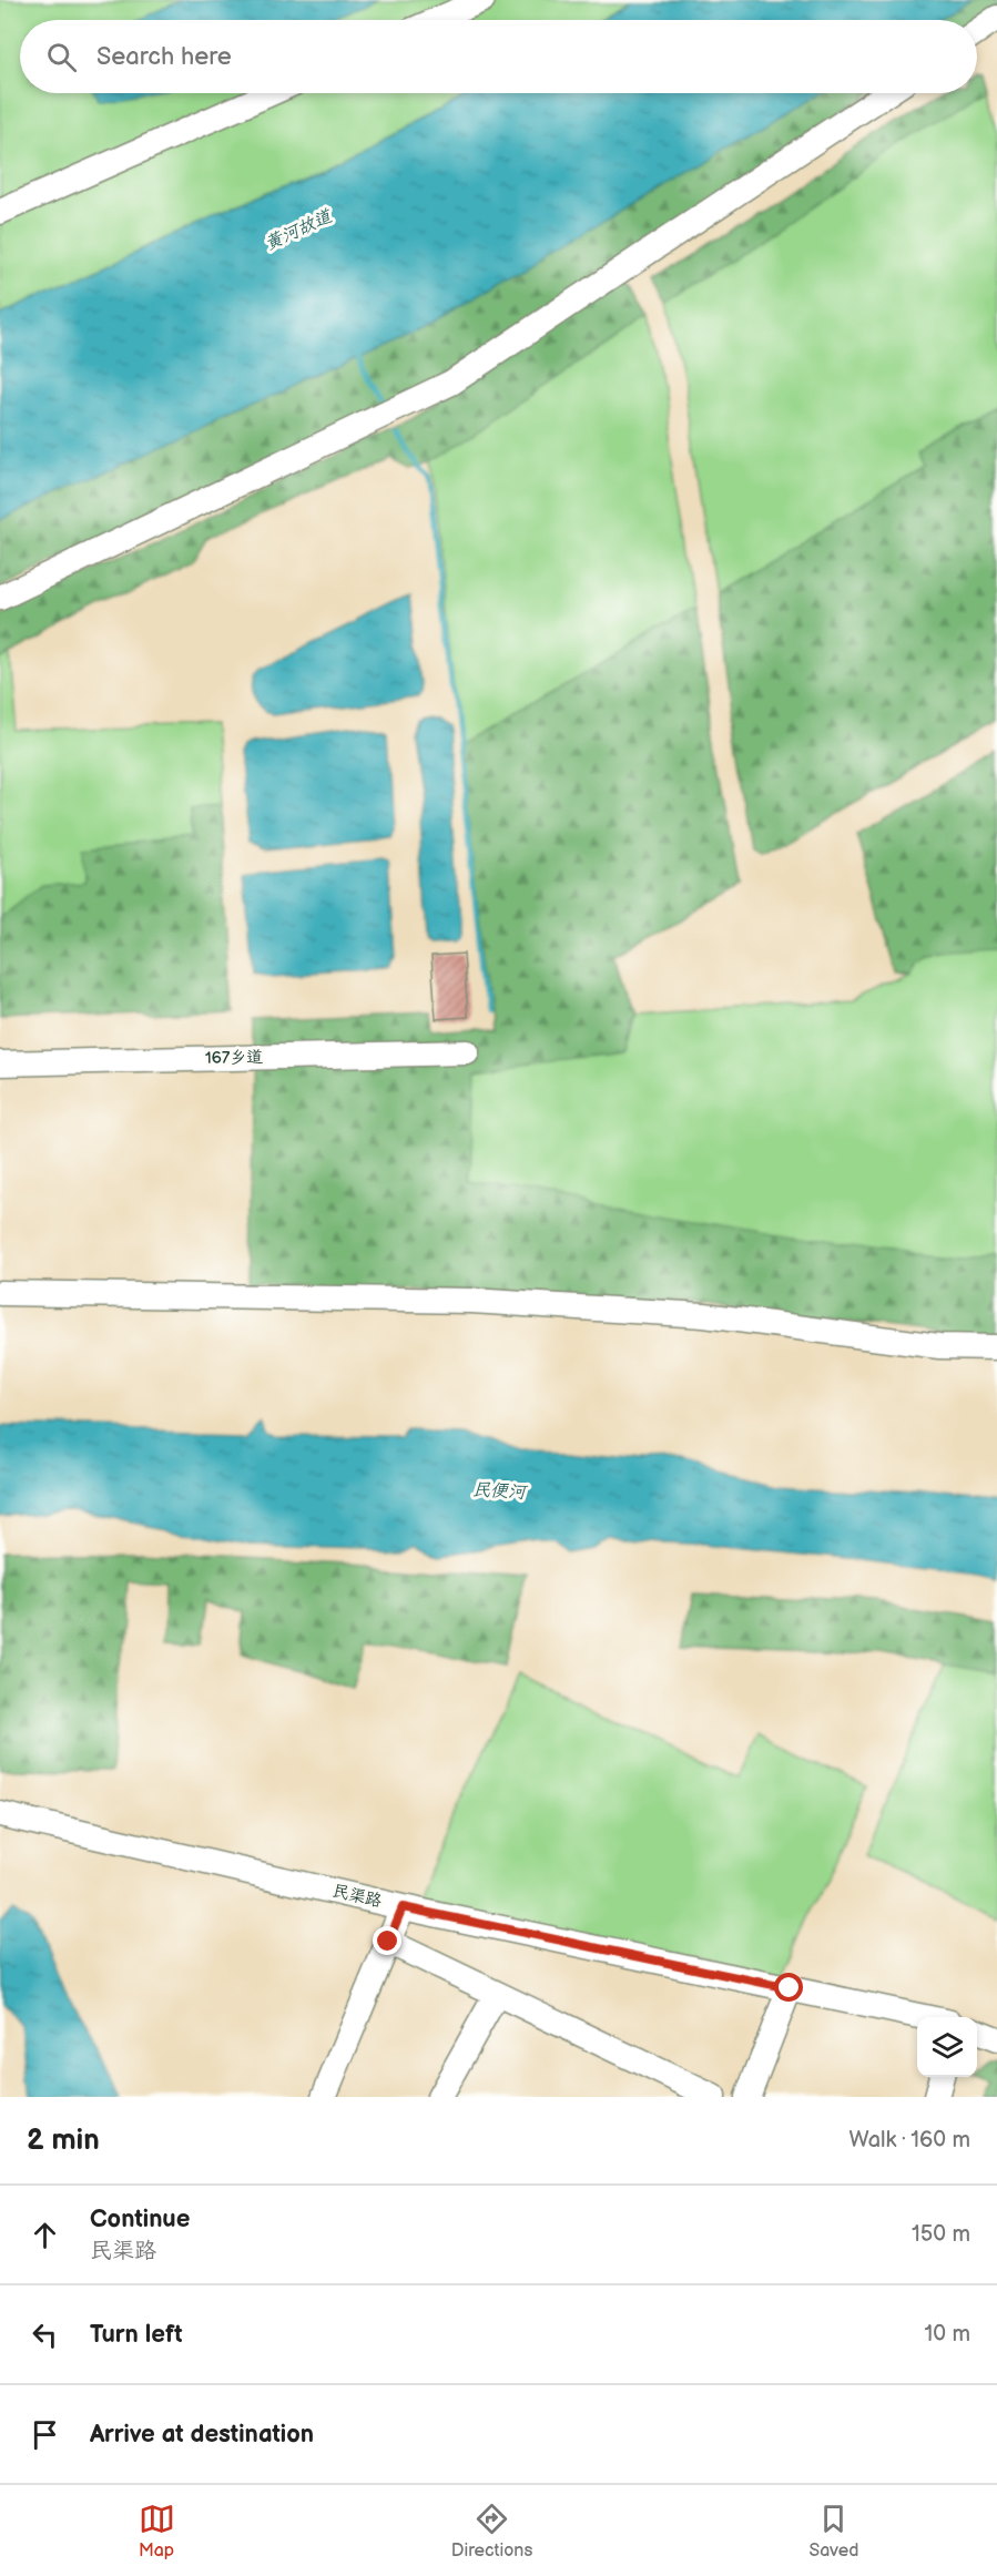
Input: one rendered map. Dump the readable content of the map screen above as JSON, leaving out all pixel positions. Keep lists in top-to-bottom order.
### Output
{
  "streets": {
    "street": ["167乡道", "民渠路"]
  },
  "water": ["黄河故道", "民便河"],
  "page": {
    "search": "Search here",
    "heading": ["2 min", "Walk · 160 m"],
    "list": [
      ["Continue", "民渠路", "150 m"],
      ["Turn left", "10 m"],
      "Arrive at destination"
    ],
    "nav": ["Map", "Directions", "Saved"]
  }
}
